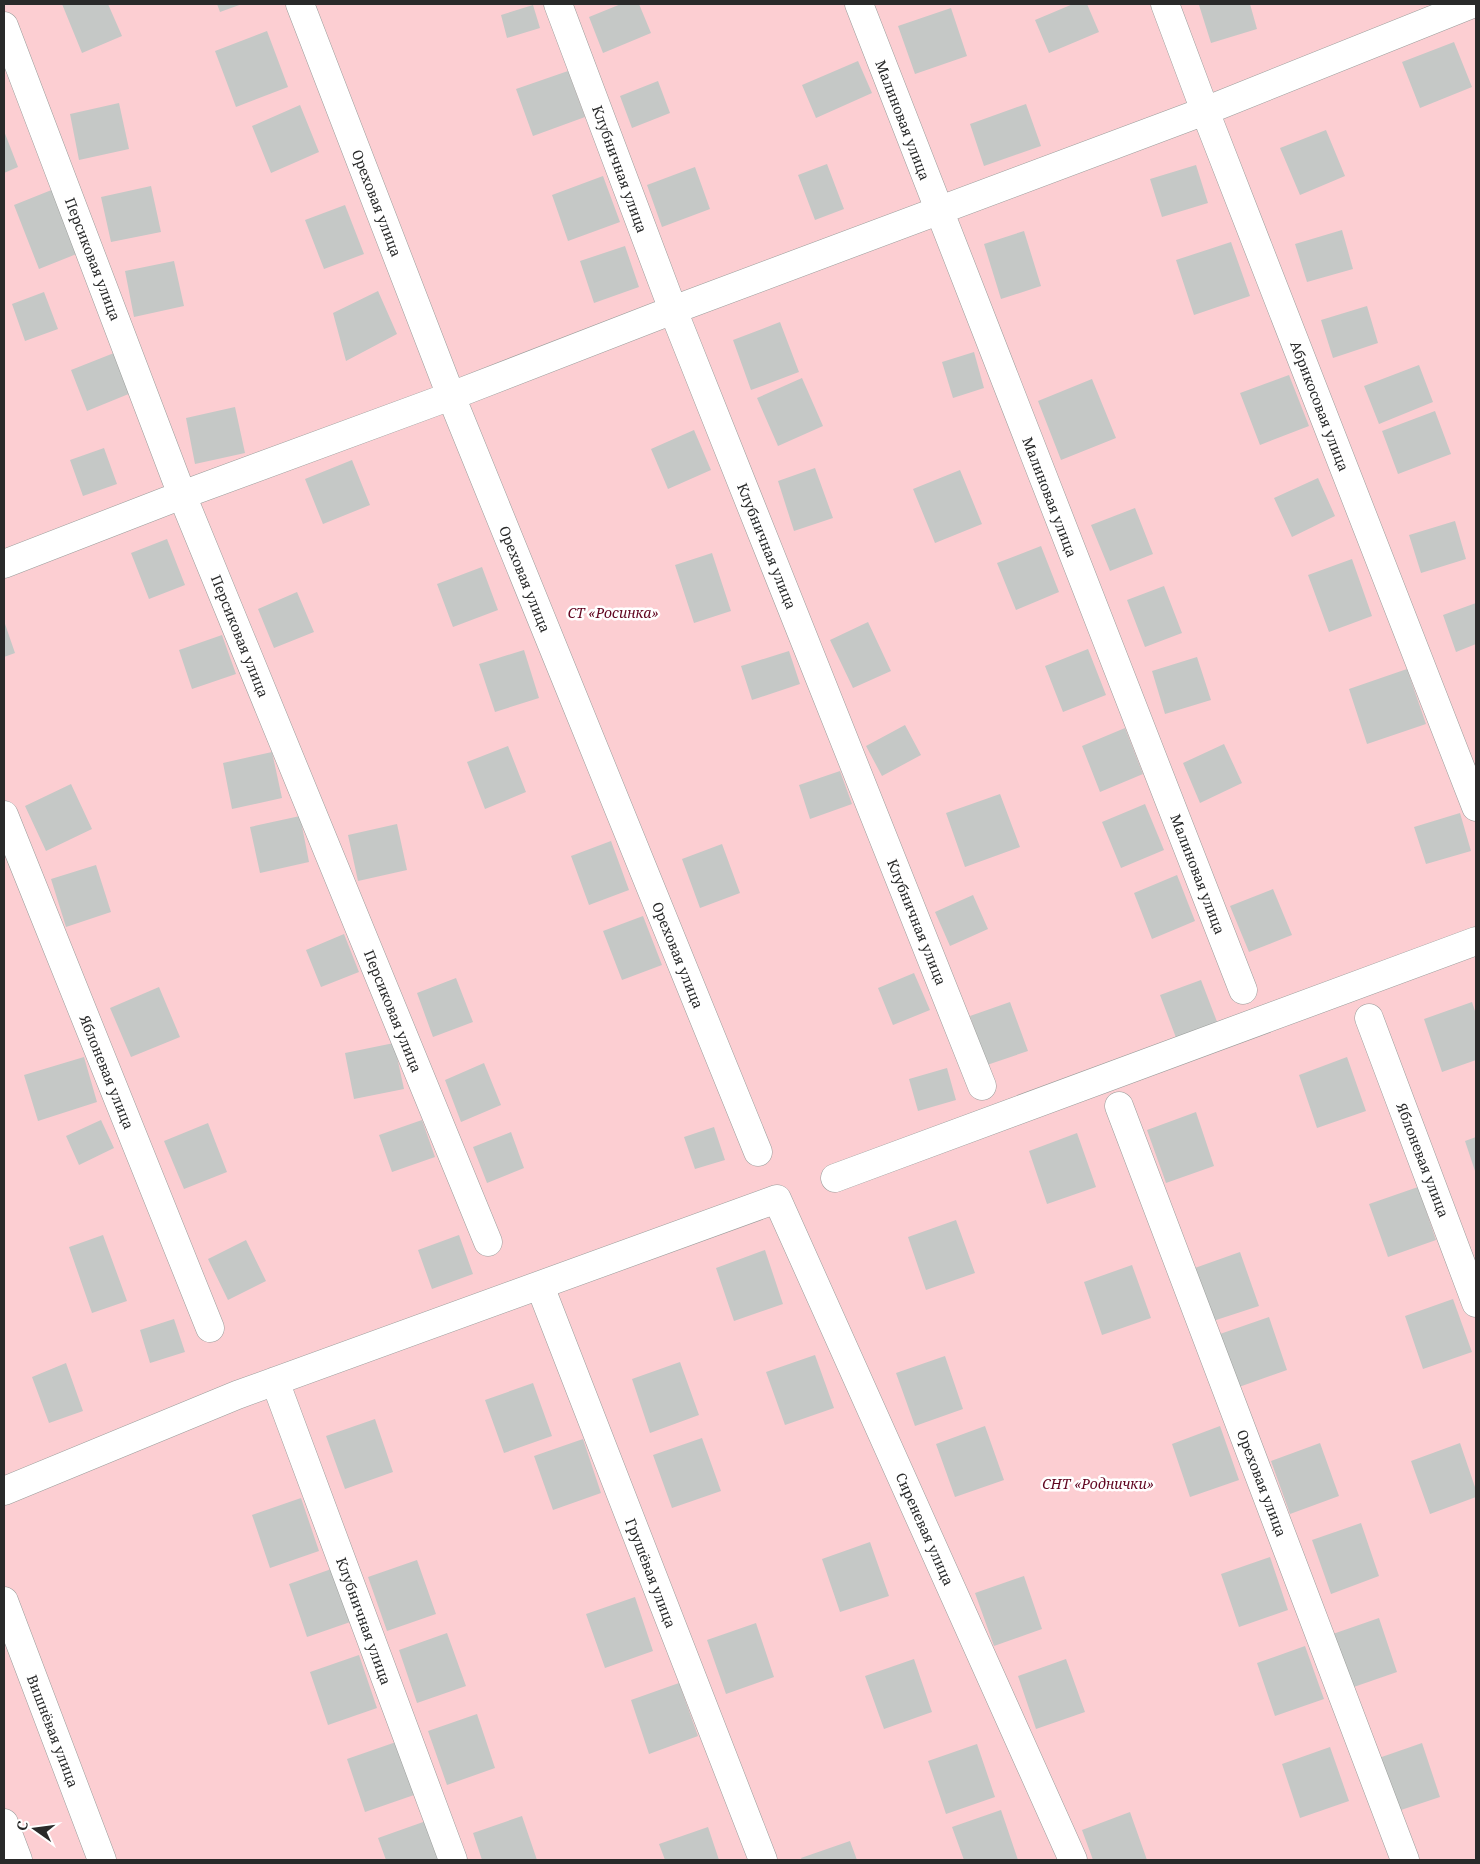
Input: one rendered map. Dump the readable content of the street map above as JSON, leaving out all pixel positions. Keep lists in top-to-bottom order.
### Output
{
  "streets": {
    "street": [
      "Малиновая улица",
      "Клубничная улица",
      "Ореховая улица",
      "Персиковая улица",
      "Абрикосовая улица",
      "Яблоневая улица",
      "Сиреневая улица",
      "Грушёвая улица",
      "Вишнёвая улица"
    ]
  },
  "crossings": [
    ["Сиреневая улица", "Грушёвая улица"]
  ],
  "parks": ["СТ «Росинка»", "СНТ «Роднички»"],
  "north": "left"
}
